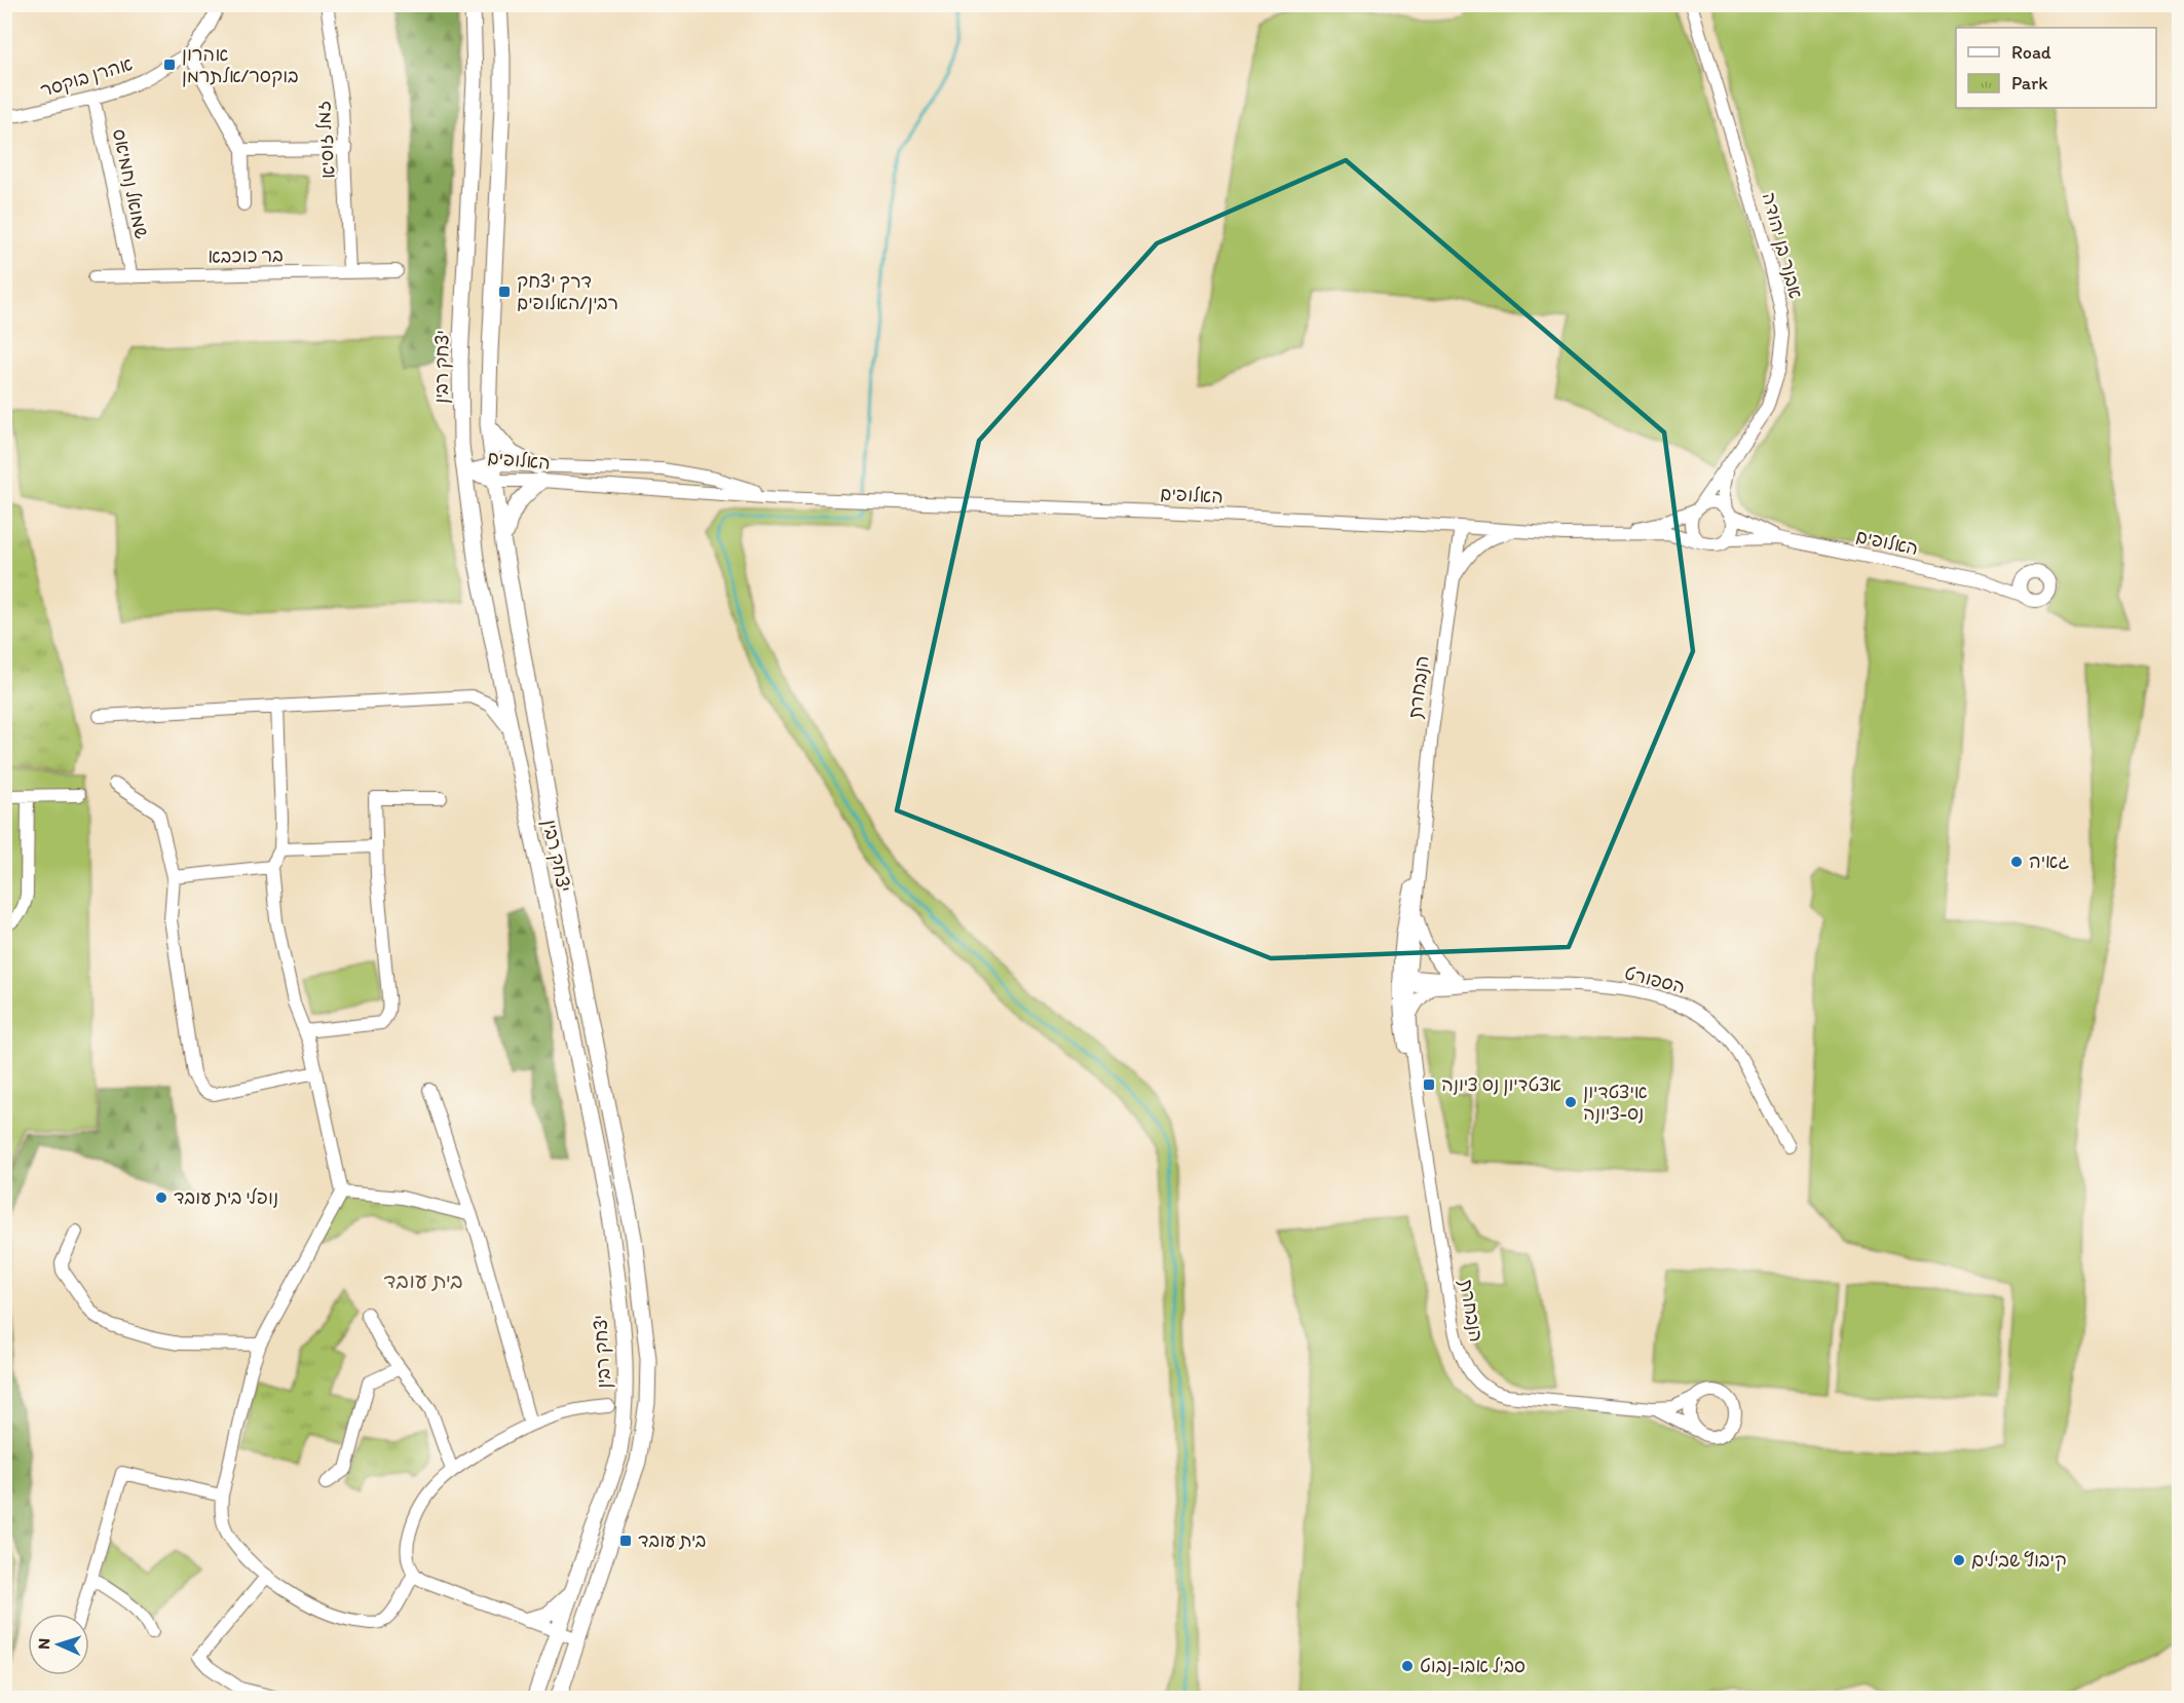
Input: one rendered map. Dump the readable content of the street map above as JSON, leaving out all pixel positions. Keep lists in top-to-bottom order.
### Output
{
  "streets": {
    "main road": ["יצחק רבין"],
    "street": [
      "אהרן בוקסר",
      "זמל זוסיא",
      "שמואל נחמיאס",
      "אבנר בן יהודה",
      "בר כוכבא",
      "האלופים",
      "הנבחרת",
      "הספורט"
    ]
  },
  "crossings": [
    ["אהרן בוקסר", "שמואל נחמיאס"],
    ["זמל זוסיא", "בר כוכבא"],
    ["שמואל נחמיאס", "בר כוכבא"],
    ["אבנר בן יהודה", "האלופים"],
    ["יצחק רבין", "האלופים"],
    ["האלופים", "הנבחרת"],
    ["הנבחרת", "הספורט"]
  ],
  "districts": ["בית עובד"],
  "places": {
    "transit": [
      "אהרון בוקסר/אלתרמן",
      "דרך יצחק רבין/האלופים",
      "אצטדיון נס ציונה",
      "בית עובד"
    ],
    "other": [
      "גאיה",
      "איצטדיון נס-ציונה",
      "נופלי בית עובד",
      "קיבוץ שבילים",
      "סביל אבו-נבוט"
    ]
  },
  "legend": ["Road", "Park"],
  "north": "left"
}
